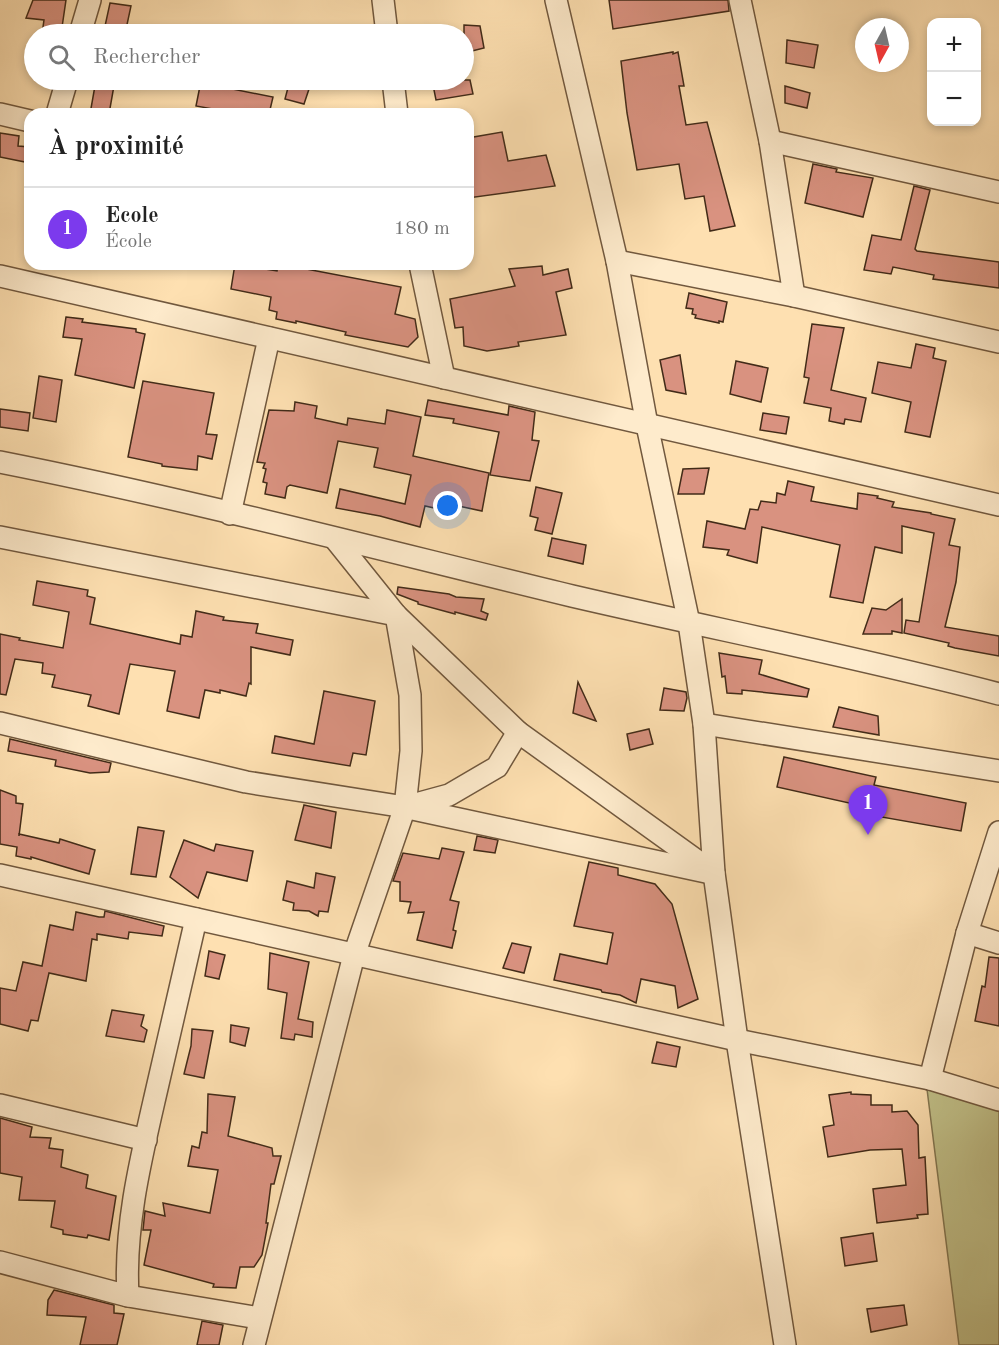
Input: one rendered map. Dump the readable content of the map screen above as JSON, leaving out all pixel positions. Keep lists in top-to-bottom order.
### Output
{
  "north": "bottom",
  "page": {
    "map_buttons": ["+", "−"],
    "search": "Rechercher",
    "heading": "À proximité",
    "list": [
      {
        "mark": "1",
        "name": "Ecole",
        "note": "École",
        "value": "180 m"
      }
    ],
    "pins": "1"
  }
}
